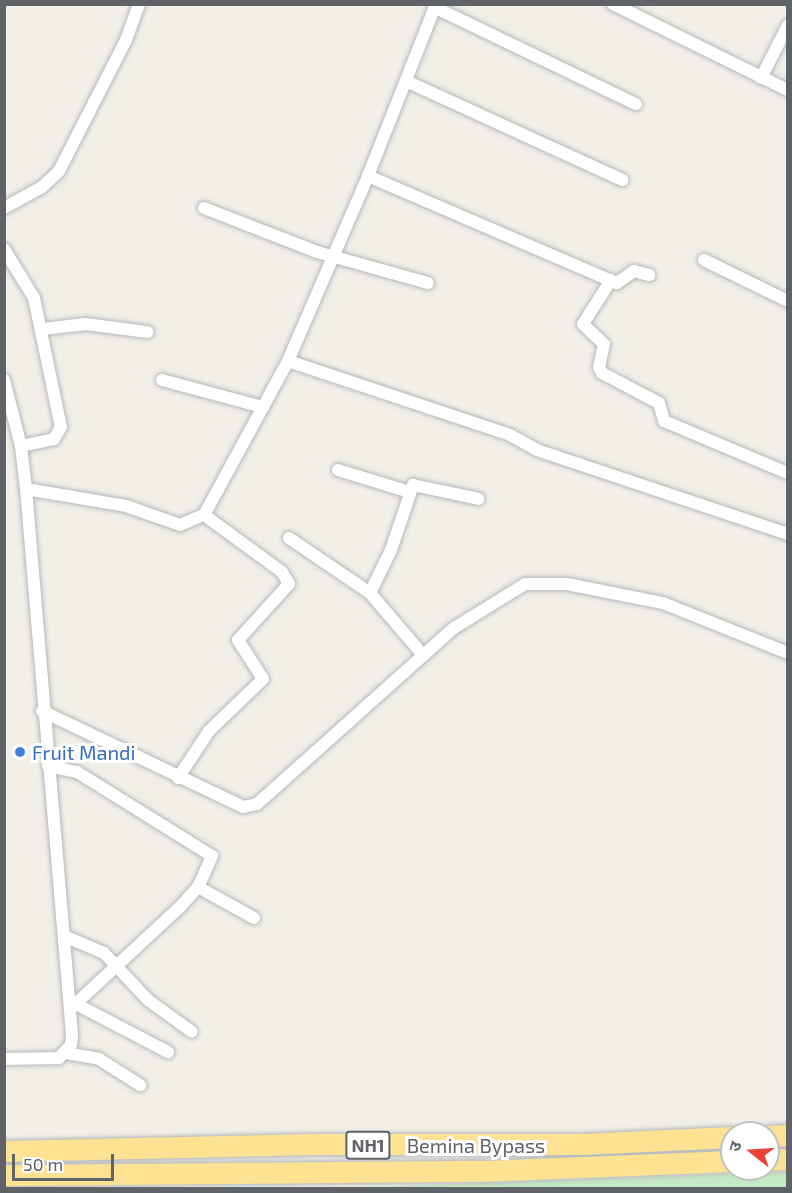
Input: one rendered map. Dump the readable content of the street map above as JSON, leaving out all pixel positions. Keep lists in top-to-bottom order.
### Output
{
  "streets": {
    "highway": ["NH1", "Bemina Bypass"]
  },
  "places": ["Fruit Mandi"],
  "scale_bar": "50 m",
  "north": "left"
}
